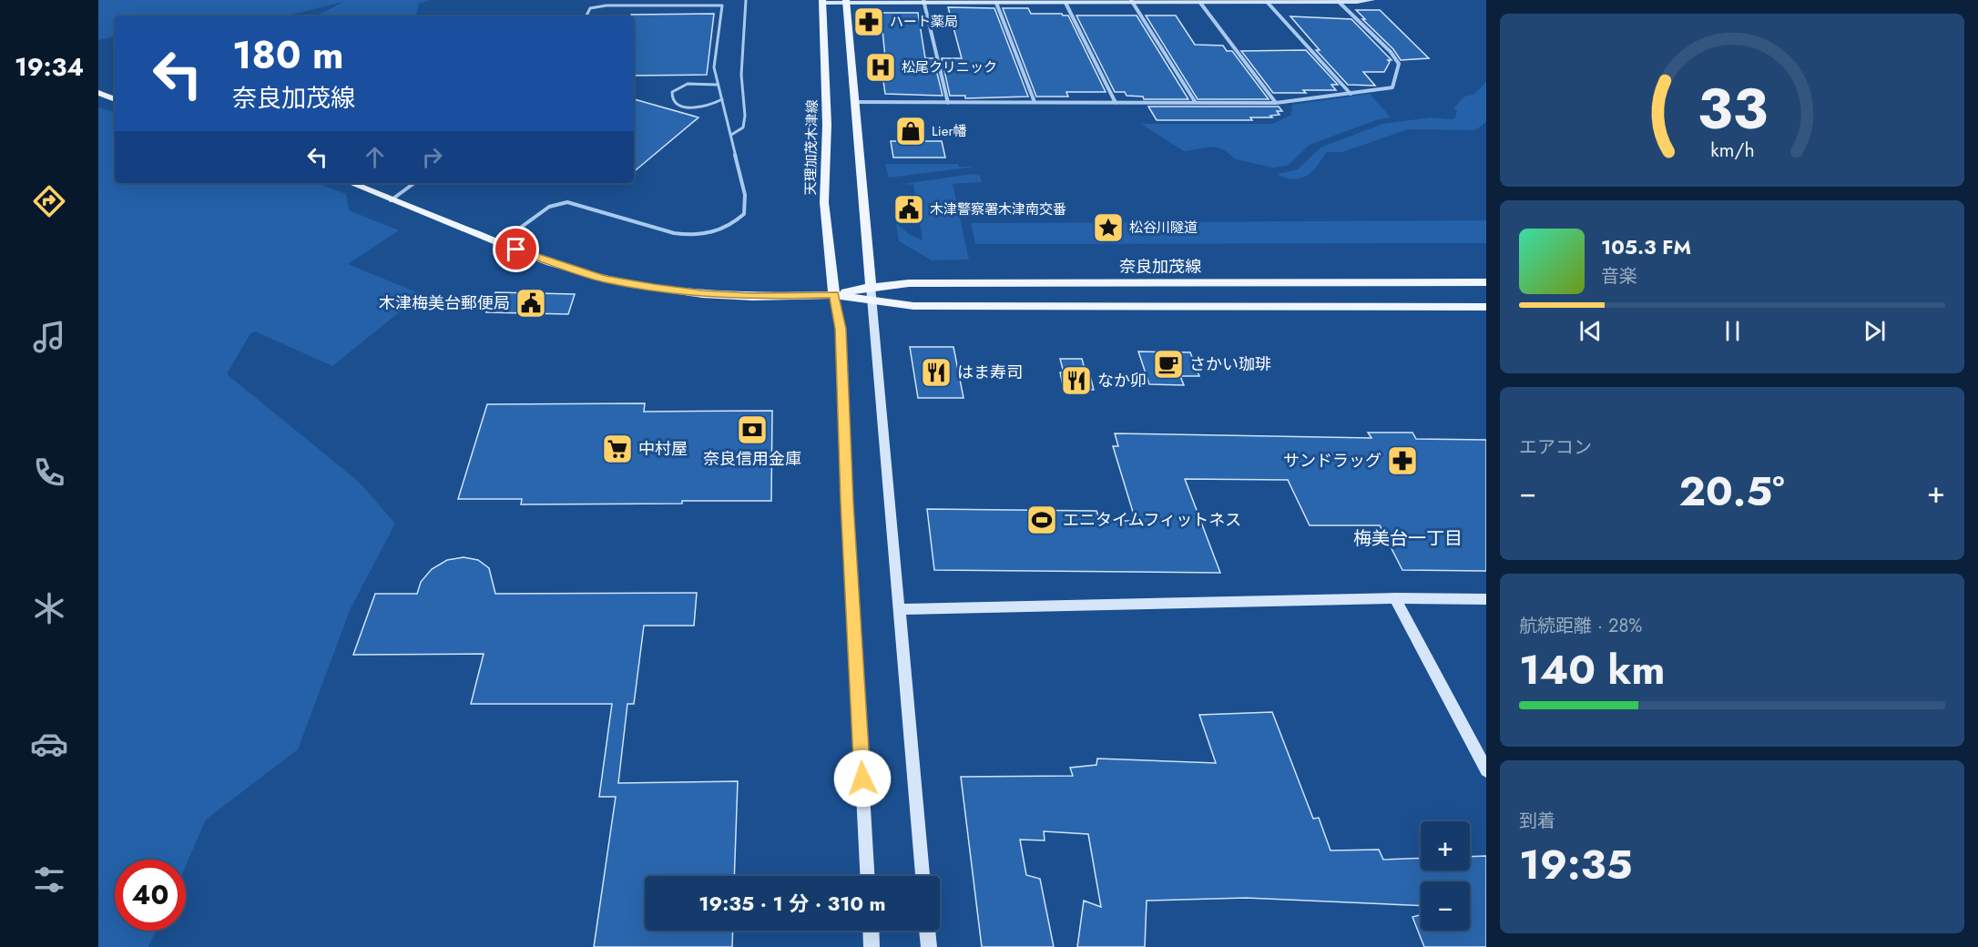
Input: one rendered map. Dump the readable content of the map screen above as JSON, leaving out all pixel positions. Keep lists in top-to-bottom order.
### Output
{
  "streets": {
    "main road": ["天理加茂木津線", "奈良加茂線"]
  },
  "crossings": [
    ["天理加茂木津線", "奈良加茂線"]
  ],
  "districts": ["梅美台一丁目"],
  "places": {
    "pharmacy": ["ハート薬局", "サンドラッグ"],
    "hospital": ["松尾クリニック"],
    "shop": ["Lier幡"],
    "public building": ["木津警察署木津南交番", "木津梅美台郵便局"],
    "place": ["松谷川隧道"],
    "cafe": ["さかい珈琲"],
    "restaurant": ["はま寿司", "なか卯"],
    "bank": ["奈良信用金庫"],
    "supermarket": ["中村屋"],
    "sports": ["エニタイムフィットネス"]
  },
  "page": {
    "tabs": "19:34",
    "turn": ["180 m", "奈良加茂線"],
    "song": ["105.3 FM", "音楽"],
    "tile": [
      "エアコン",
      ["航続距離 · 28%", "140 km"],
      ["到着", "19:35"]
    ],
    "heat": ["−", "20.5°", "+"],
    "map_buttons": ["+", "−"],
    "limit": "40",
    "trip": "19:35 · 1 分 · 310 m",
    "gauge": ["33", "km/h"]
  }
}
